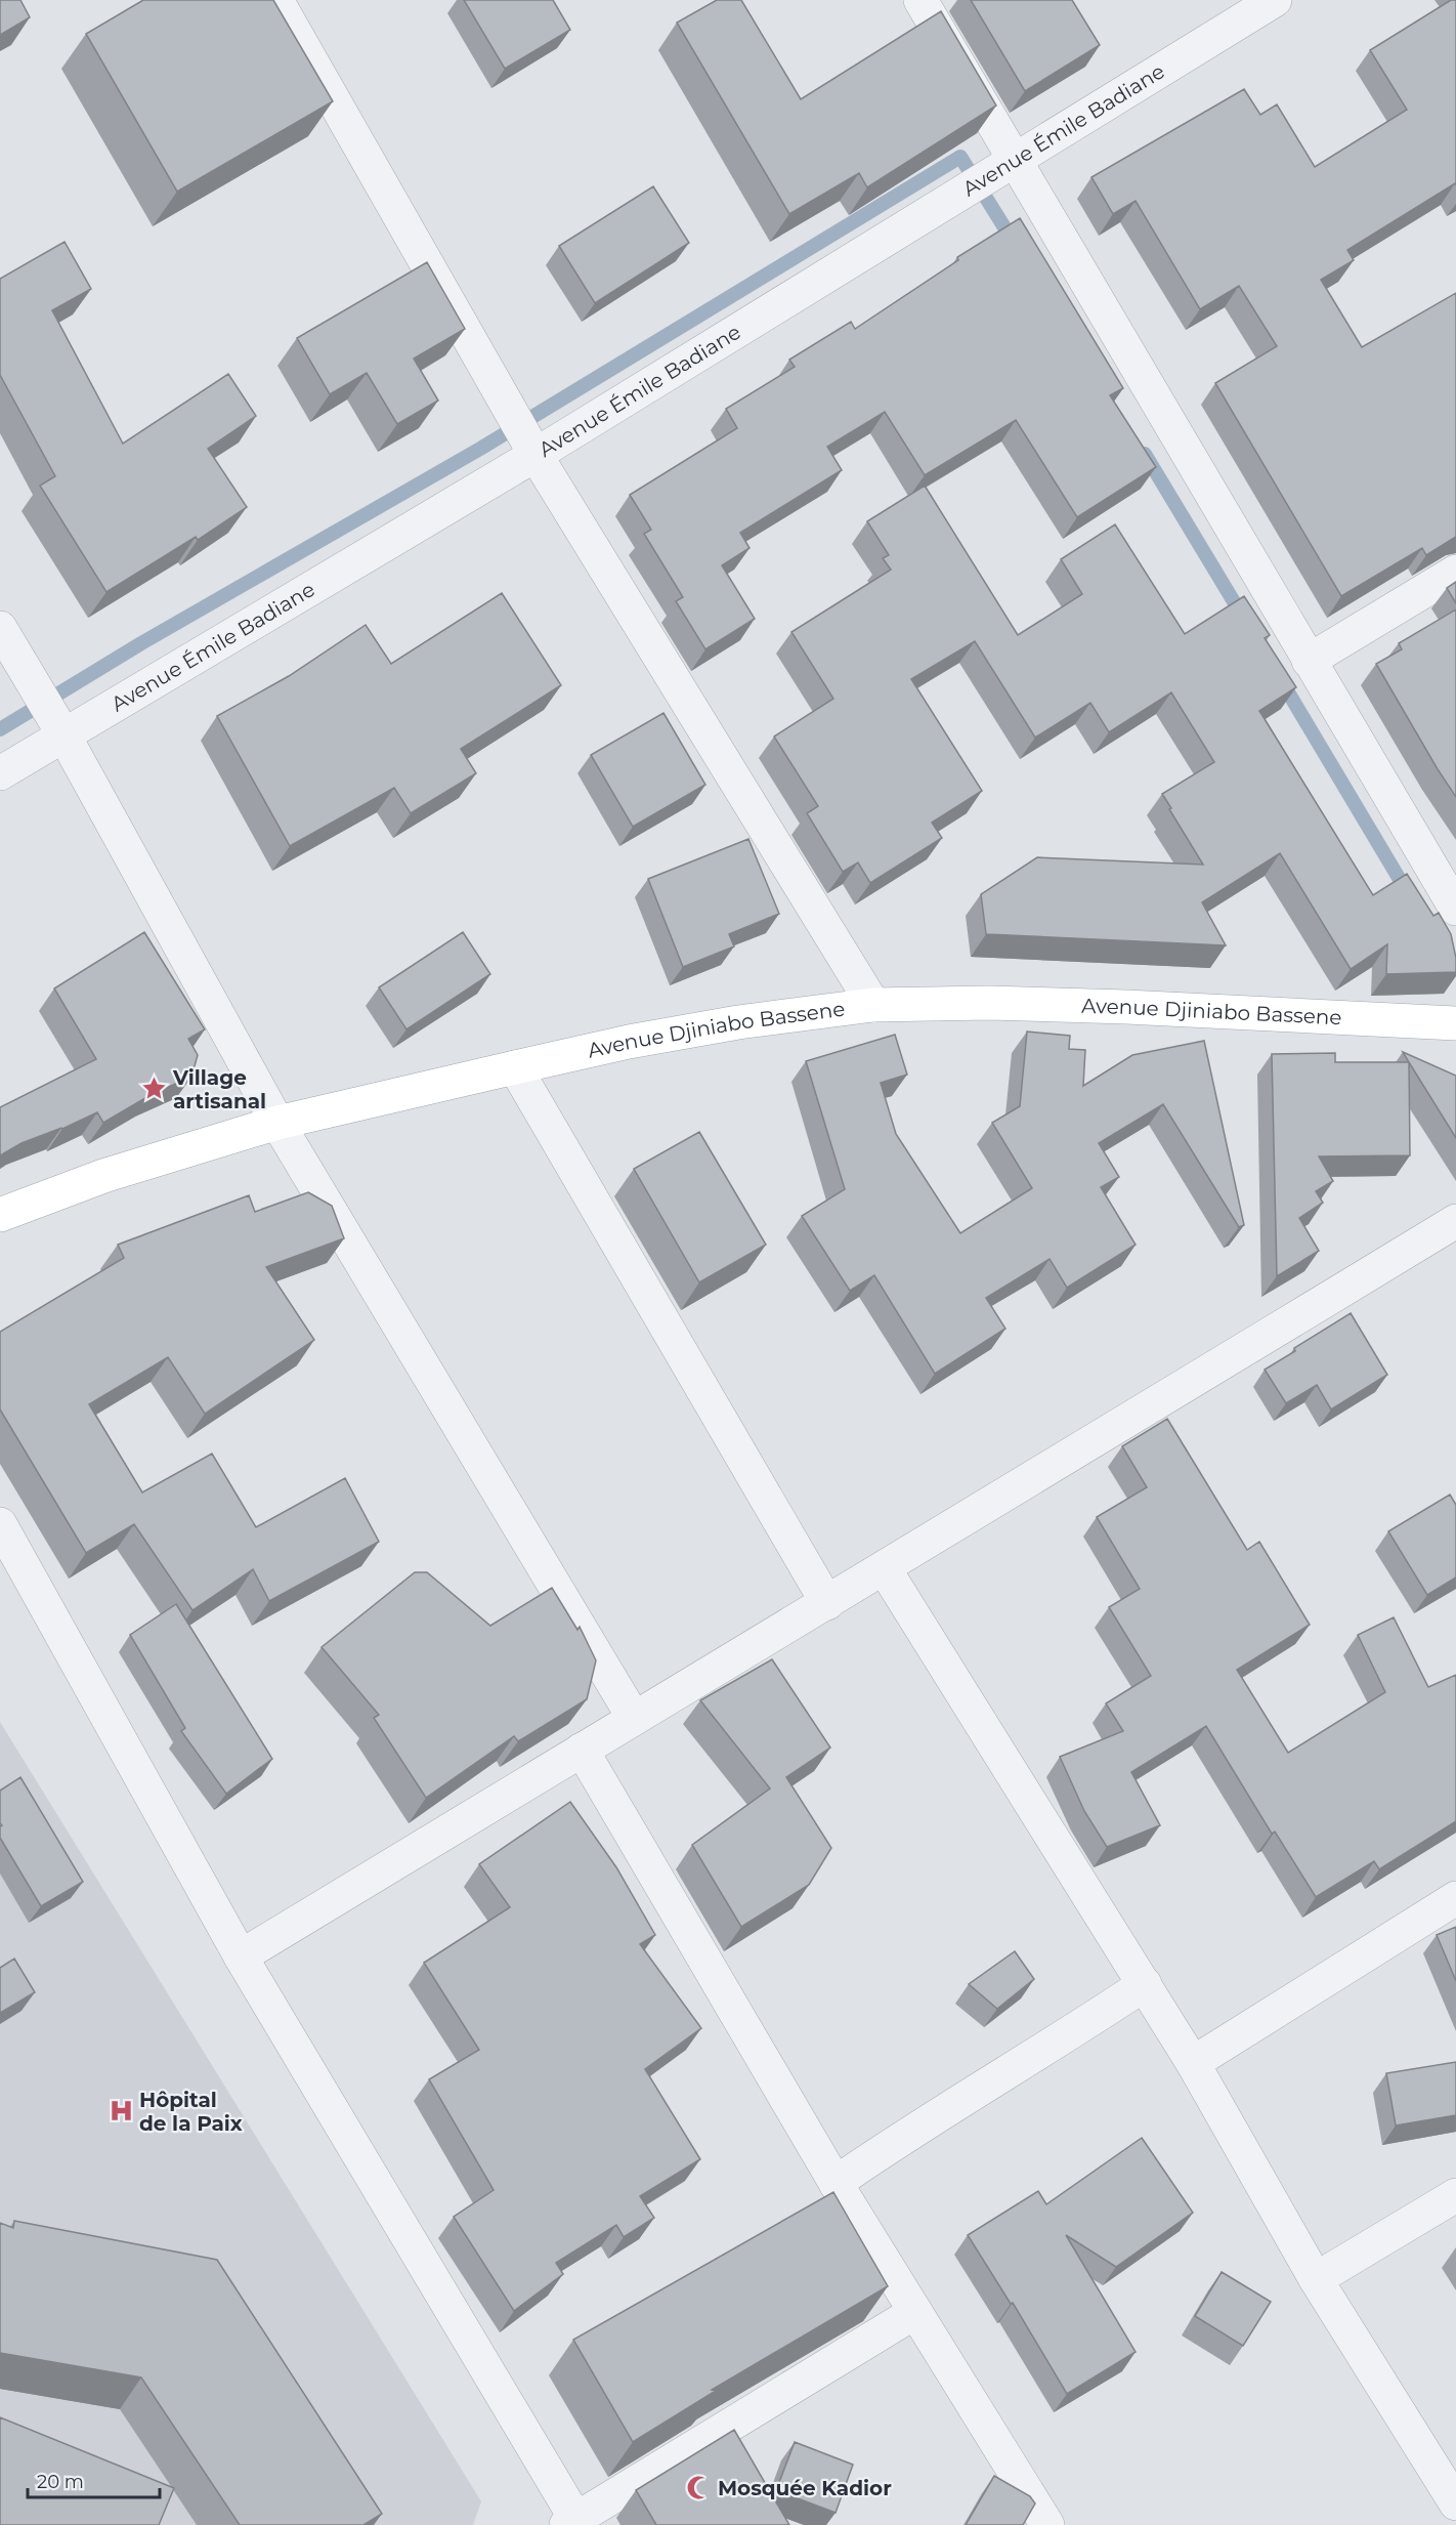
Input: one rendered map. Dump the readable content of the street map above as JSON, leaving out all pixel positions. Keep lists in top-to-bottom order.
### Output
{
  "streets": {
    "main road": ["Avenue Djiniabo Bassene"],
    "street": ["Avenue Émile Badiane"]
  },
  "places": {
    "place": ["Village artisanal"],
    "hospital": ["Hôpital de la Paix"],
    "mosque": ["Mosquée Kadior"]
  },
  "scale_bar": "20 m"
}
